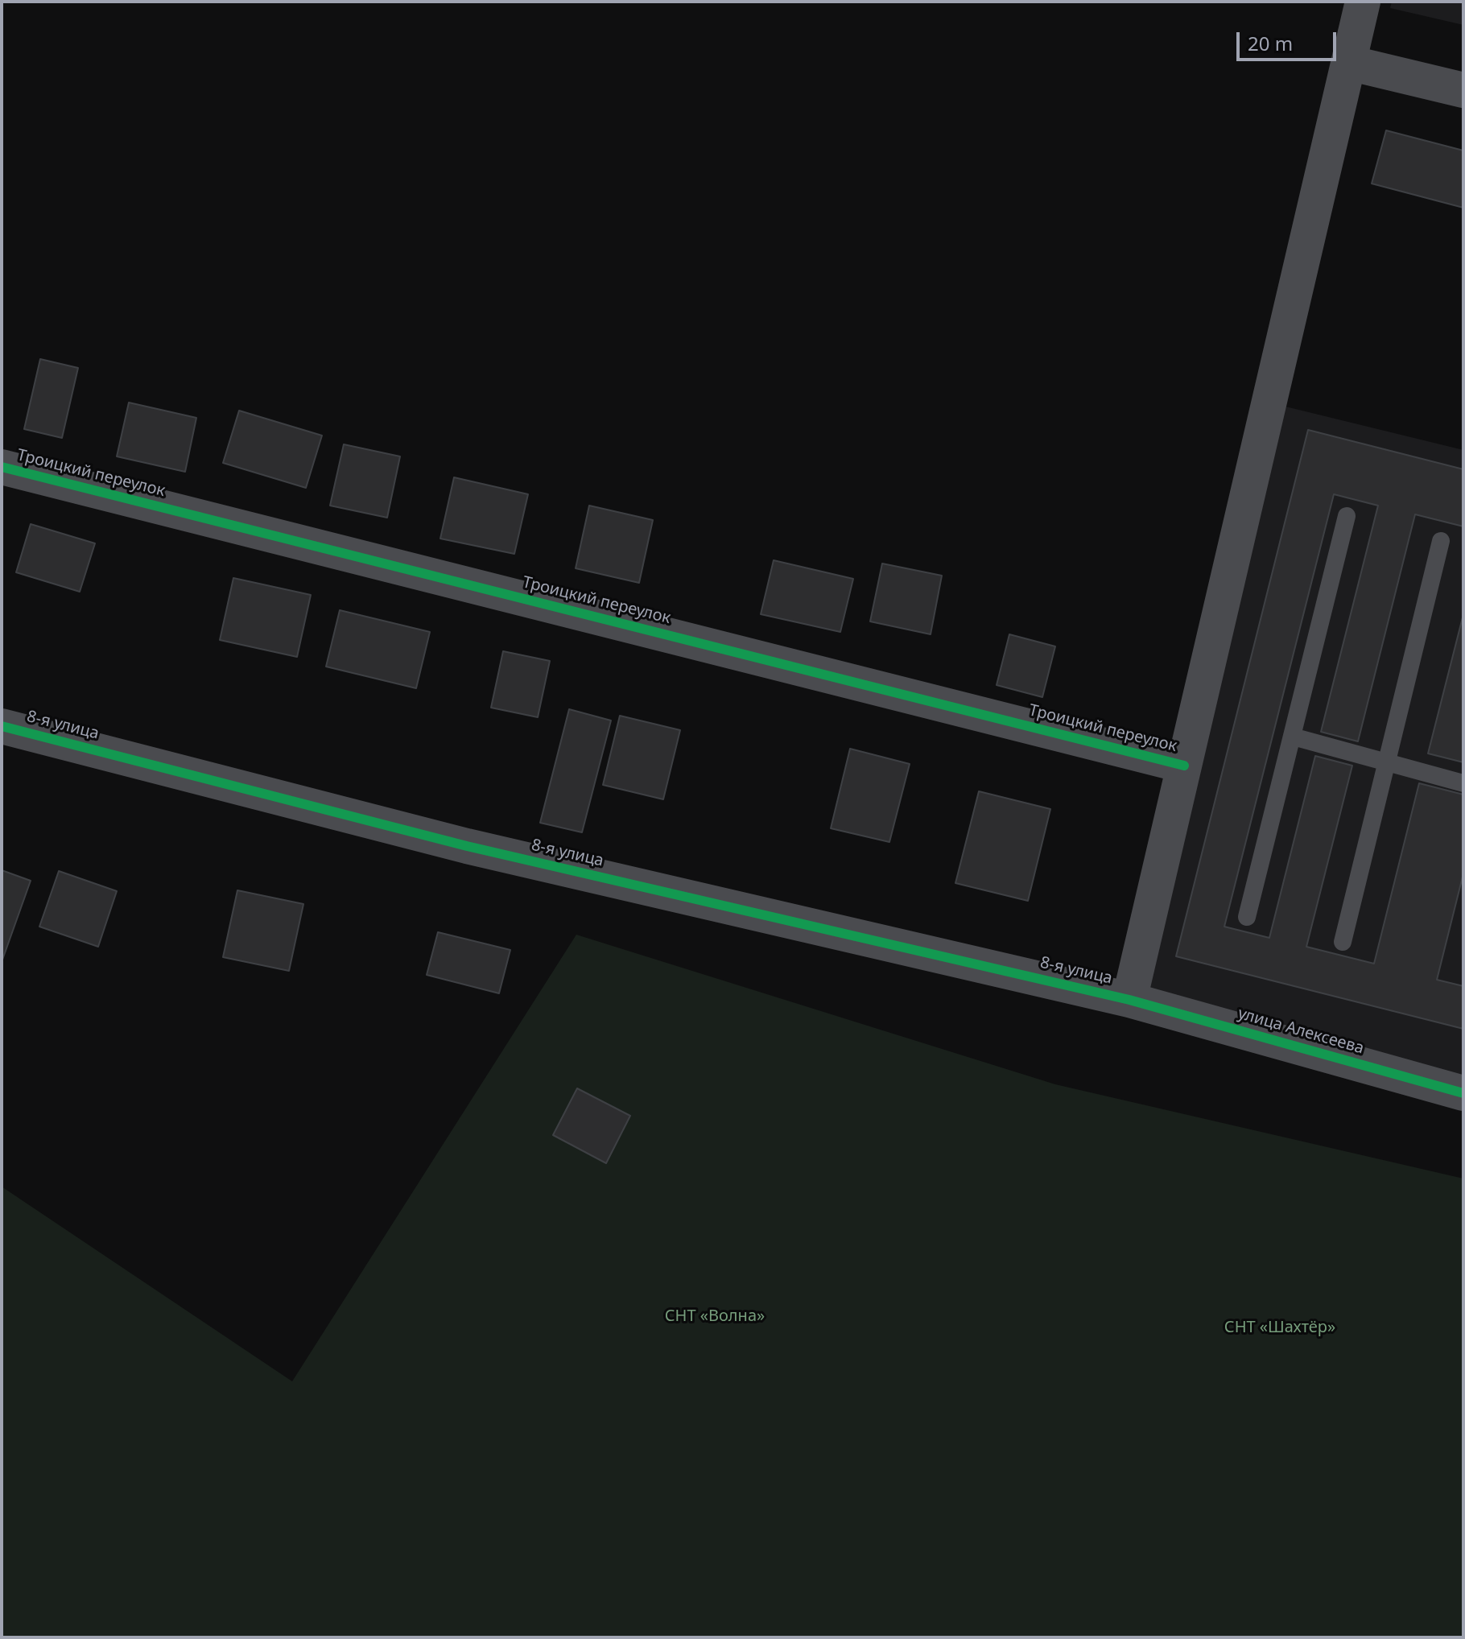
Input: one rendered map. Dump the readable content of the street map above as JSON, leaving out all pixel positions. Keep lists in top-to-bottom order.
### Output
{
  "streets": {
    "street": ["Троицкий переулок", "8-я улица", "улица Алексеева"]
  },
  "crossings": [
    ["8-я улица", "улица Алексеева"]
  ],
  "parks": ["СНТ «Волна»", "СНТ «Шахтёр»"],
  "scale_bar": "20 m"
}
